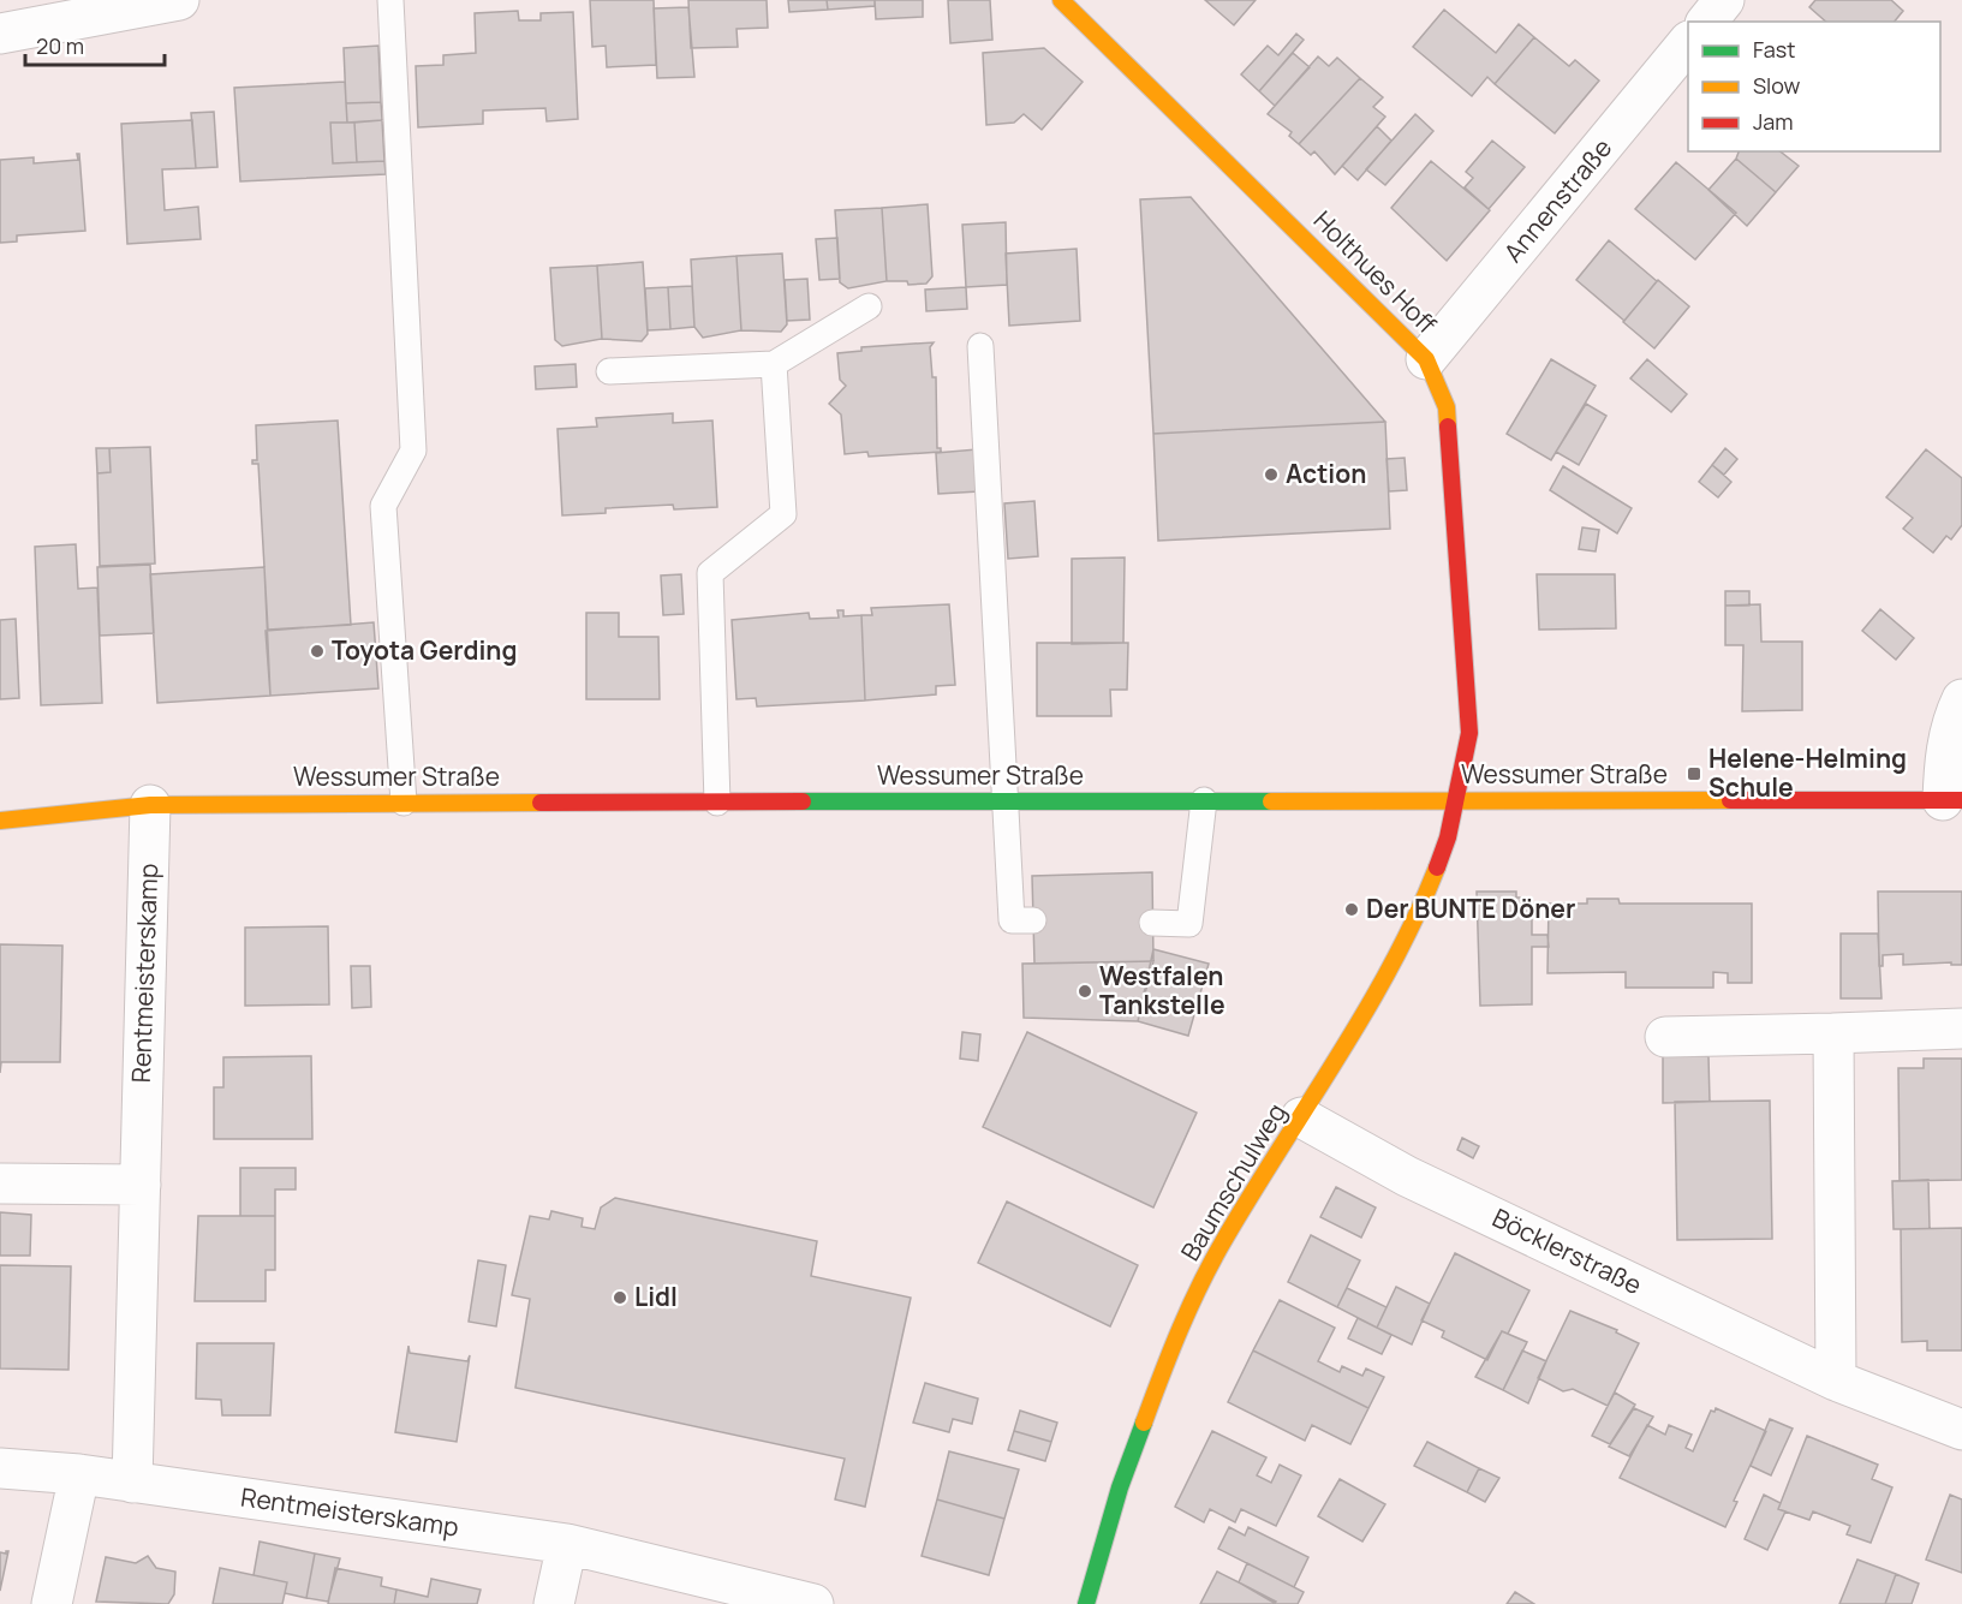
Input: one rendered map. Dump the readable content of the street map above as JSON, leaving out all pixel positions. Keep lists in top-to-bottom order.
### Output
{
  "streets": {
    "street": [
      "Annenstraße",
      "Holthues Hoff",
      "Wessumer Straße",
      "Rentmeisterskamp",
      "Baumschulweg",
      "Böcklerstraße"
    ]
  },
  "crossings": [
    ["Annenstraße", "Holthues Hoff"],
    ["Holthues Hoff", "Wessumer Straße"],
    ["Holthues Hoff", "Baumschulweg"],
    ["Wessumer Straße", "Rentmeisterskamp"],
    ["Wessumer Straße", "Baumschulweg"],
    ["Baumschulweg", "Böcklerstraße"]
  ],
  "places": {
    "other": [
      "Action",
      "Toyota Gerding",
      "Der BUNTE Döner",
      "Westfalen Tankstelle",
      "Lidl"
    ],
    "transit": ["Helene-Helming Schule"]
  },
  "legend": ["Fast", "Slow", "Jam"],
  "scale_bar": "20 m"
}
